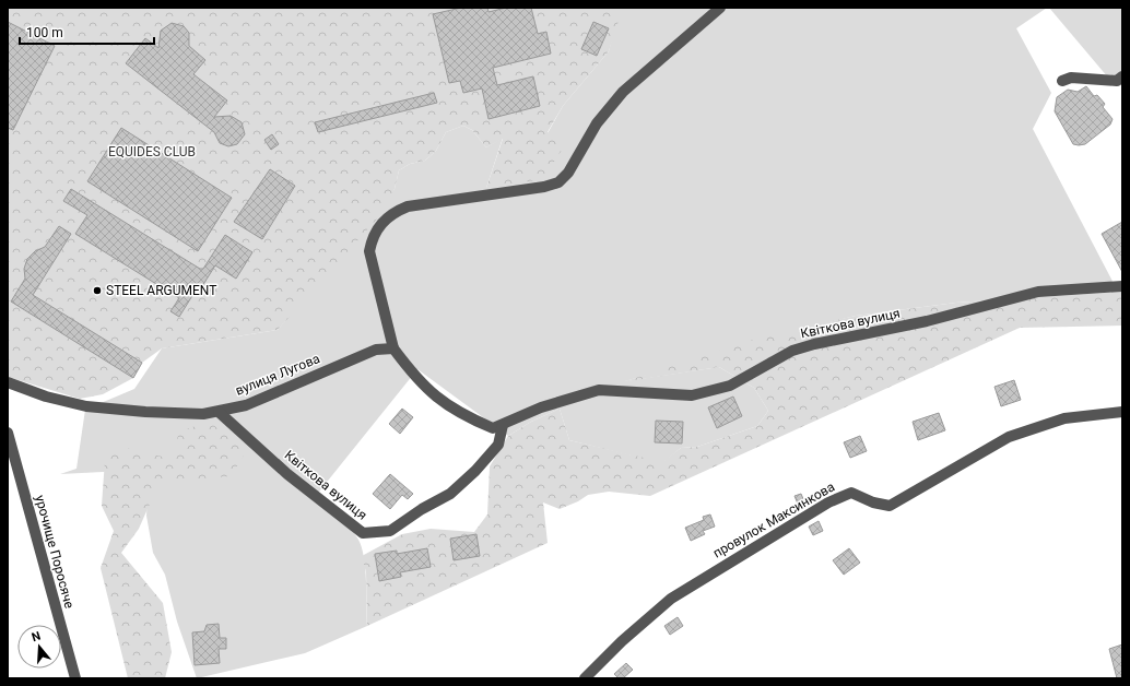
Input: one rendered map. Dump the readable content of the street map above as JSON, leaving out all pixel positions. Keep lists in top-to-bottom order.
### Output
{
  "streets": {
    "street": [
      "Квіткова вулиця",
      "вулиця Лугова",
      "провулок Максинкова",
      "урочище Поросяче"
    ]
  },
  "crossings": [
    ["Квіткова вулиця", "вулиця Лугова"]
  ],
  "parks": ["EQUIDES CLUB"],
  "places": ["STEEL ARGUMENT"],
  "scale_bar": "100 m",
  "north": "top"
}
